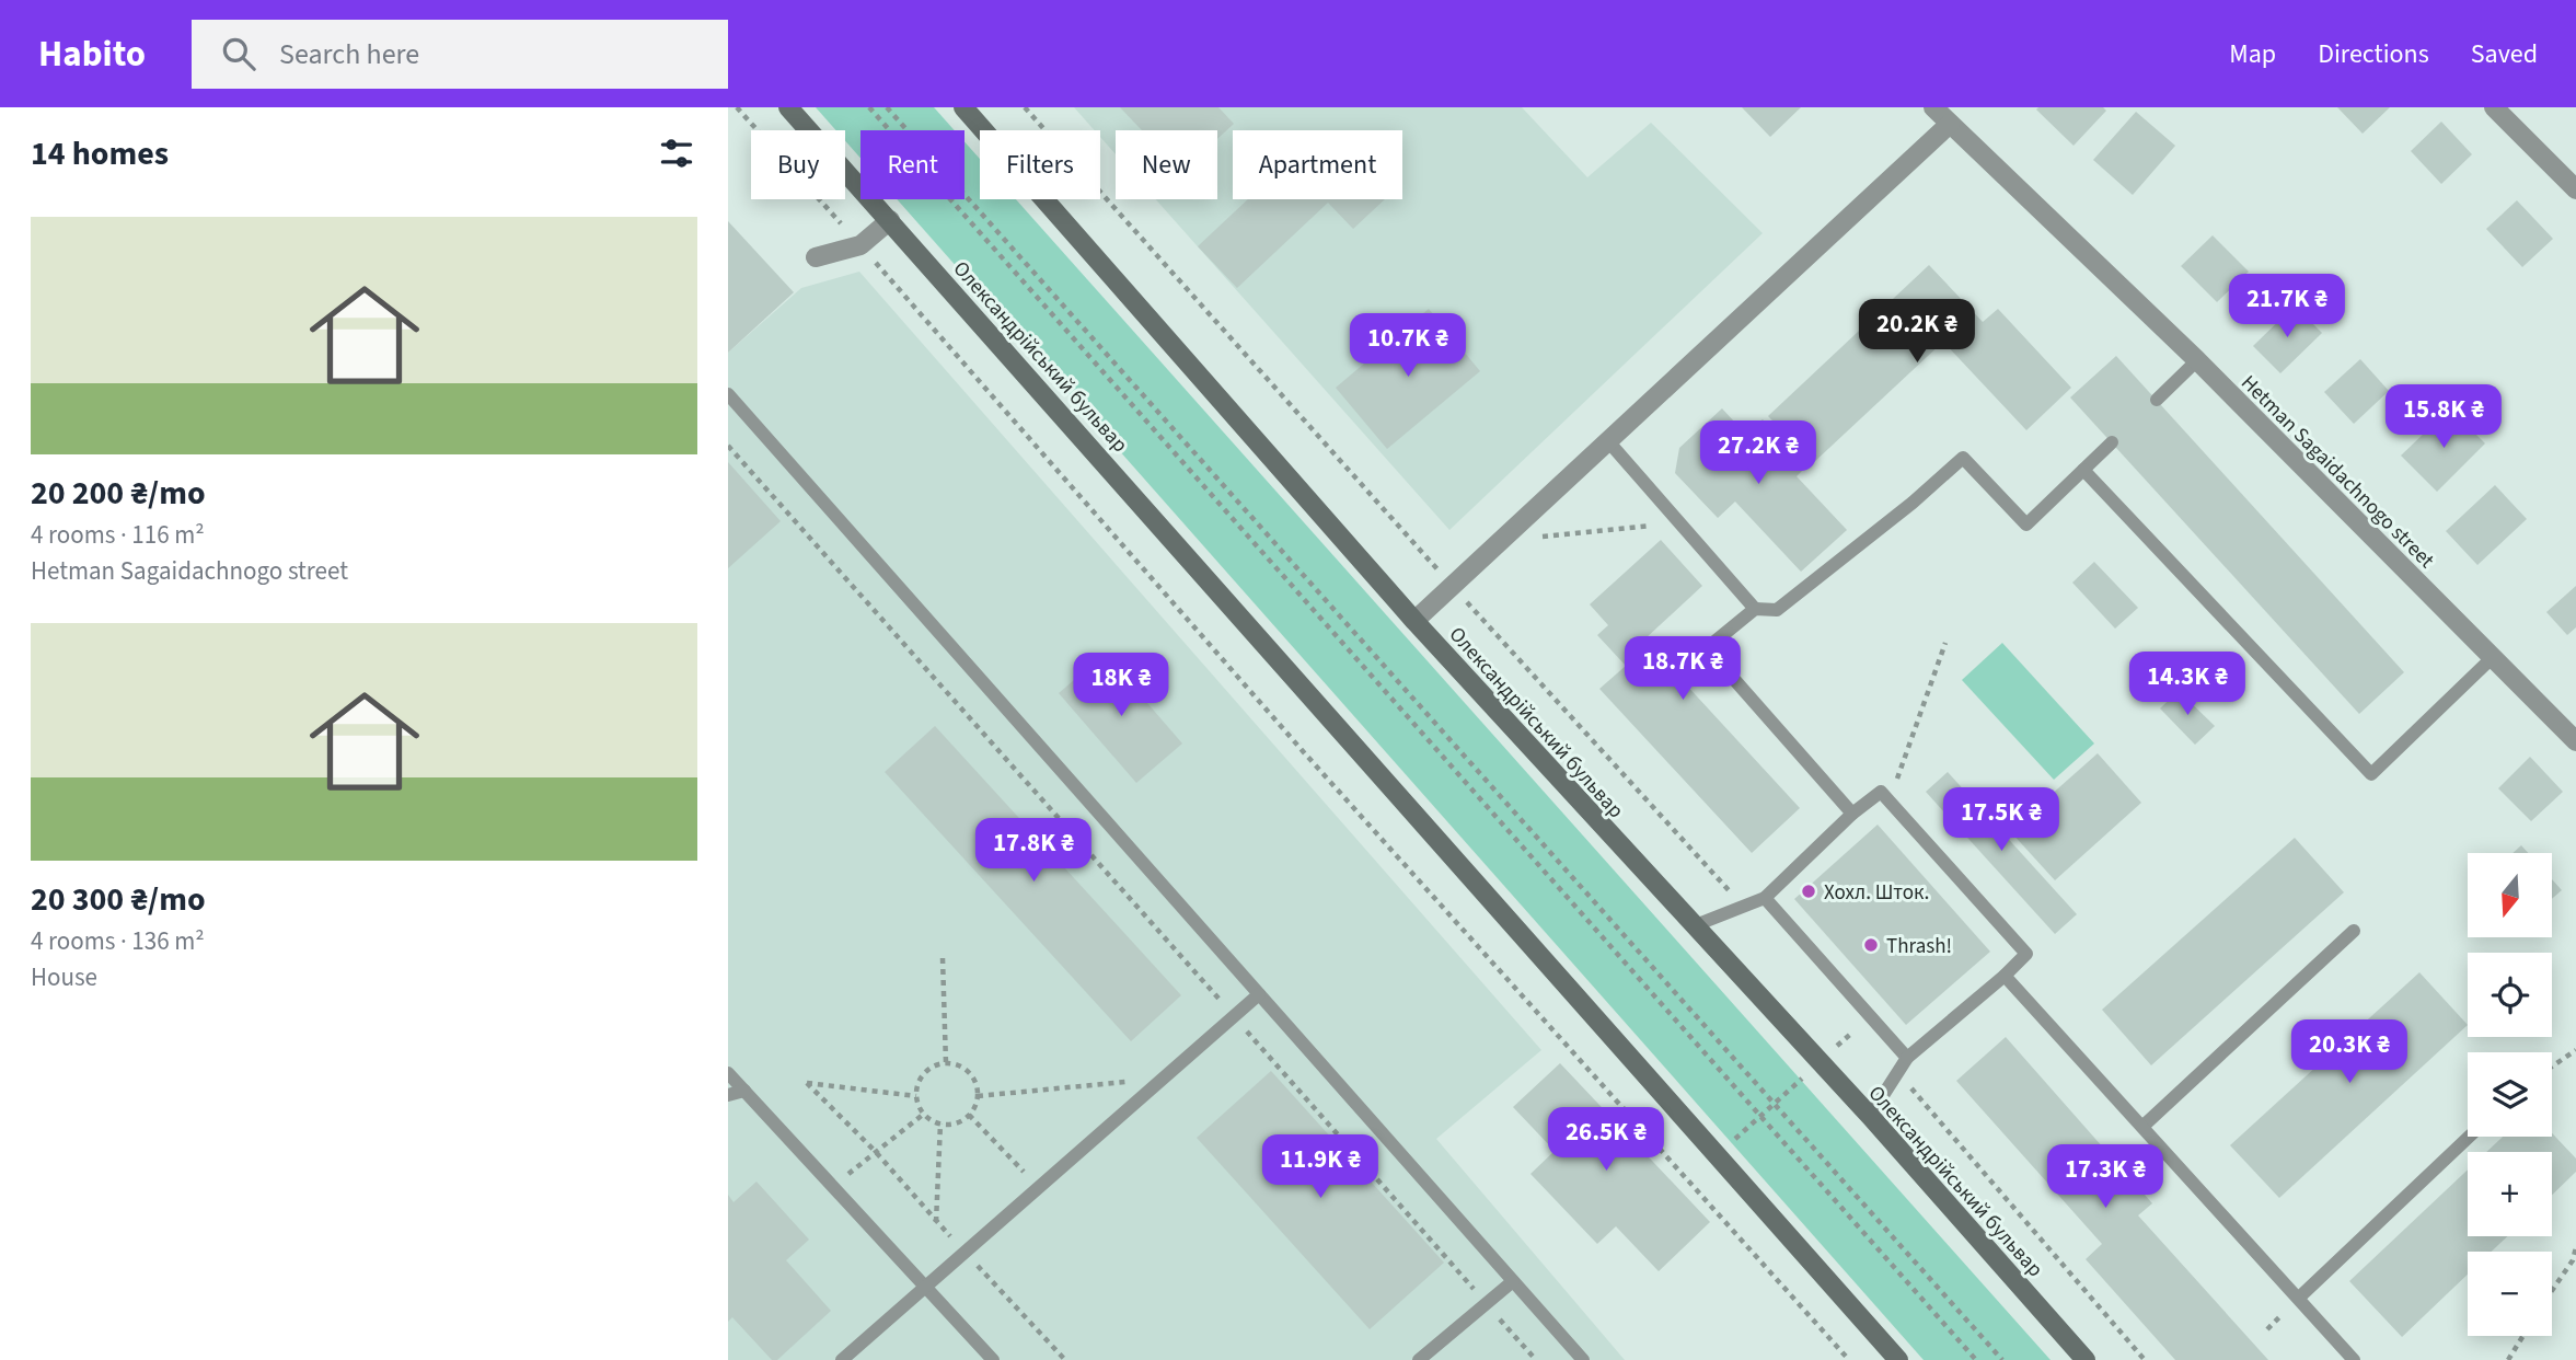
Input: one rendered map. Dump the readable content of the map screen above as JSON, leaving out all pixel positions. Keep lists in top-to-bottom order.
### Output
{
  "streets": {
    "main road": ["Олександрійський бульвар"],
    "street": ["Hetman Sagaidachnogo street"]
  },
  "places": ["Хохл. Шток.", "Thrash!"],
  "north": "bottom",
  "page": {
    "header": "Habito",
    "search": "Search here",
    "nav": ["Map", "Directions", "Saved"],
    "heading": "14 homes",
    "chip": [
      "Buy",
      "Rent",
      "Filters",
      "New",
      "Apartment"
    ],
    "list": [
      {
        "name": "20 200 ₴/mo",
        "note": "4 rooms · 116 m² · Hetman Sagaidachnogo street"
      },
      {
        "name": "20 300 ₴/mo",
        "note": "4 rooms · 136 m² · House"
      }
    ],
    "price": [
      "21.7K ₴",
      "20.2K ₴",
      "10.7K ₴",
      "15.8K ₴",
      "27.2K ₴",
      "18.7K ₴",
      "14.3K ₴",
      "18K ₴",
      "17.5K ₴",
      "17.8K ₴",
      "20.3K ₴",
      "26.5K ₴",
      "11.9K ₴",
      "17.3K ₴"
    ],
    "map_buttons": ["+", "−"]
  }
}
